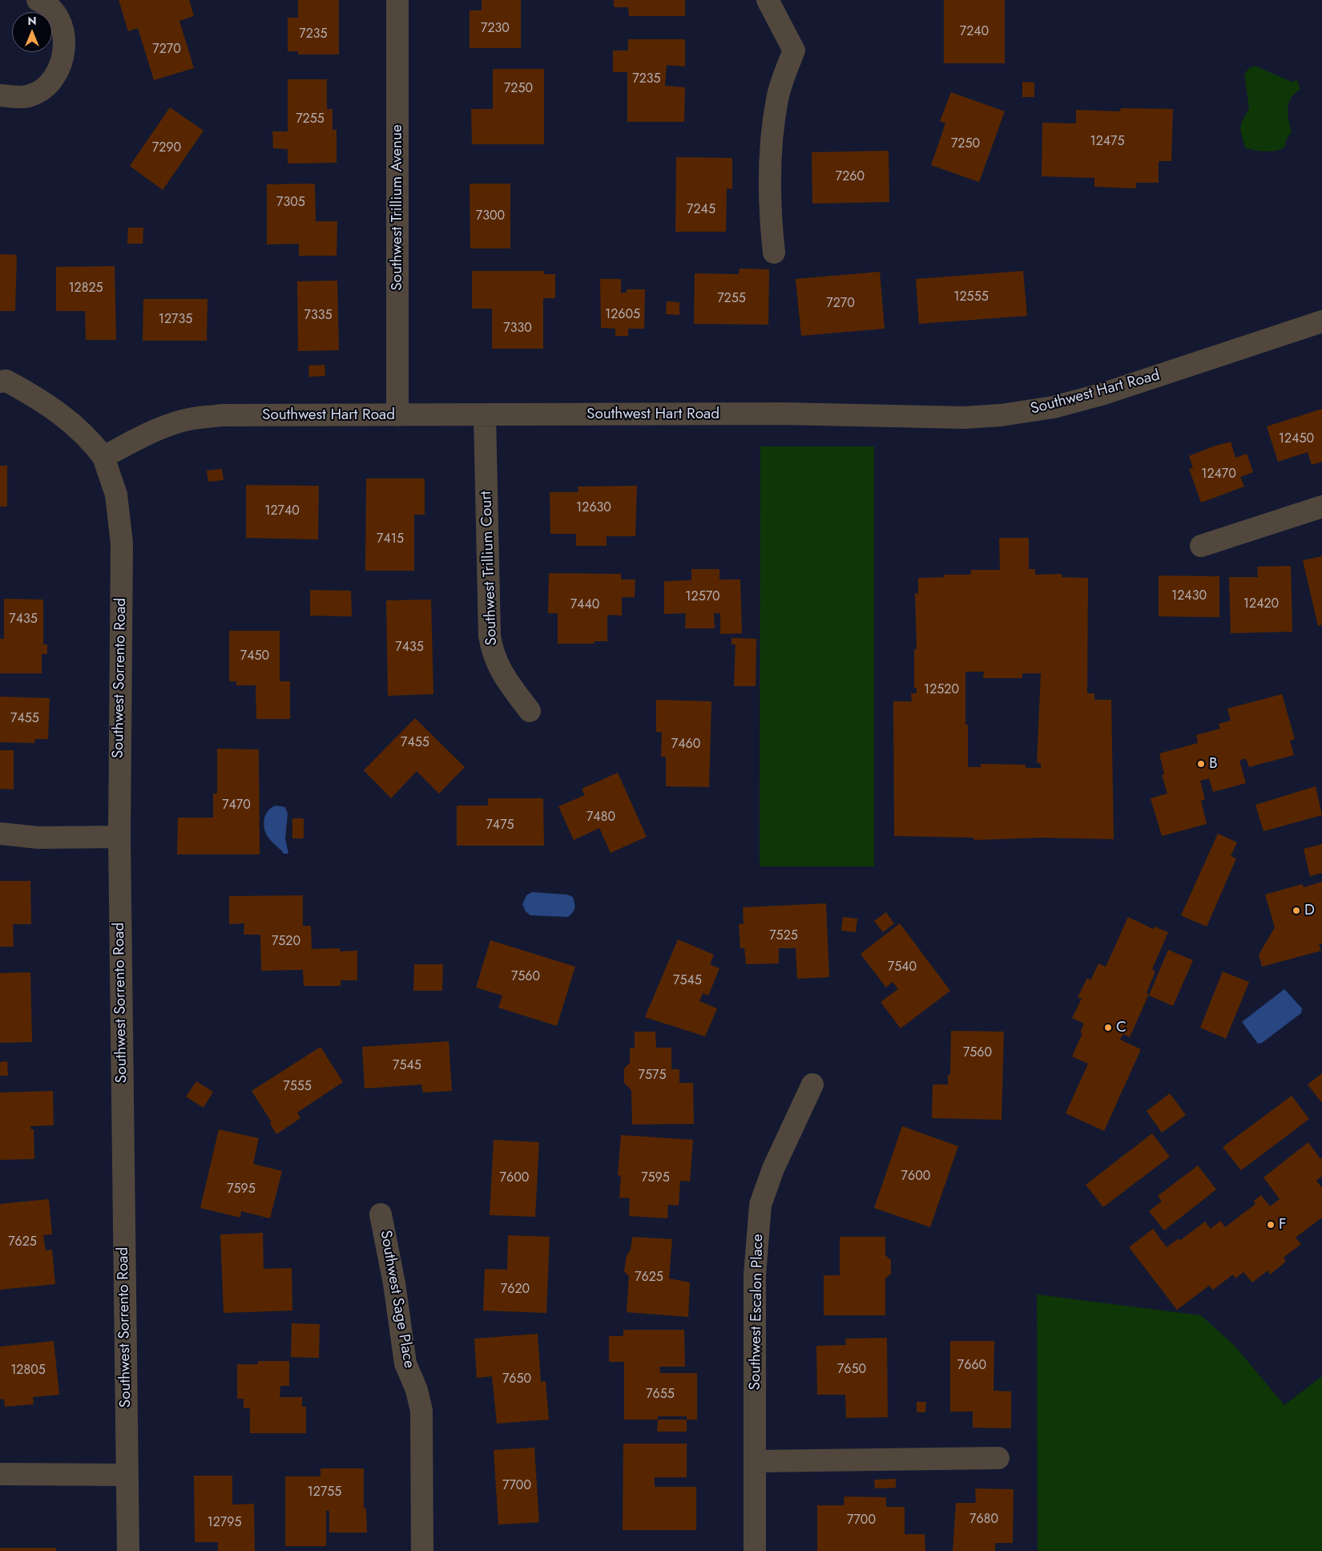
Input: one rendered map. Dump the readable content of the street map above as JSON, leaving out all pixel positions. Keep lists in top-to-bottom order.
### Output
{
  "streets": {
    "street": [
      "Southwest Trillium Avenue",
      "Southwest Hart Road",
      "Southwest Trillium Court",
      "Southwest Sorrento Road",
      "Southwest Sage Place",
      "Southwest Escalon Place"
    ]
  },
  "crossings": [
    ["Southwest Trillium Avenue", "Southwest Hart Road"],
    ["Southwest Hart Road", "Southwest Trillium Court"],
    ["Southwest Hart Road", "Southwest Sorrento Road"]
  ],
  "places": [
    "B",
    "D",
    "C",
    "F"
  ],
  "house_numbers": [
    "7230",
    "7240",
    "7235",
    "7270",
    "7235",
    "7250",
    "7255",
    "12475",
    "7250",
    "7290",
    "7260",
    "7305",
    "7245",
    "7300",
    "12825",
    "12555",
    "7255",
    "7270",
    "12605",
    "7335",
    "12735",
    "7330",
    "12450",
    "12470",
    "12630",
    "12740",
    "7415",
    "12430",
    "12570",
    "12420",
    "7440",
    "7435",
    "7435",
    "7450",
    "12520",
    "7455",
    "7455",
    "7460",
    "7470",
    "7480",
    "7475",
    "7525",
    "7520",
    "7540",
    "7560",
    "7545",
    "7560",
    "7545",
    "7575",
    "7555",
    "7600",
    "7600",
    "7595",
    "7595",
    "7625",
    "7625",
    "7620",
    "7660",
    "7650",
    "12805",
    "7650",
    "7655",
    "7700",
    "12755",
    "7680",
    "7700",
    "12795"
  ],
  "north": "top"
}
